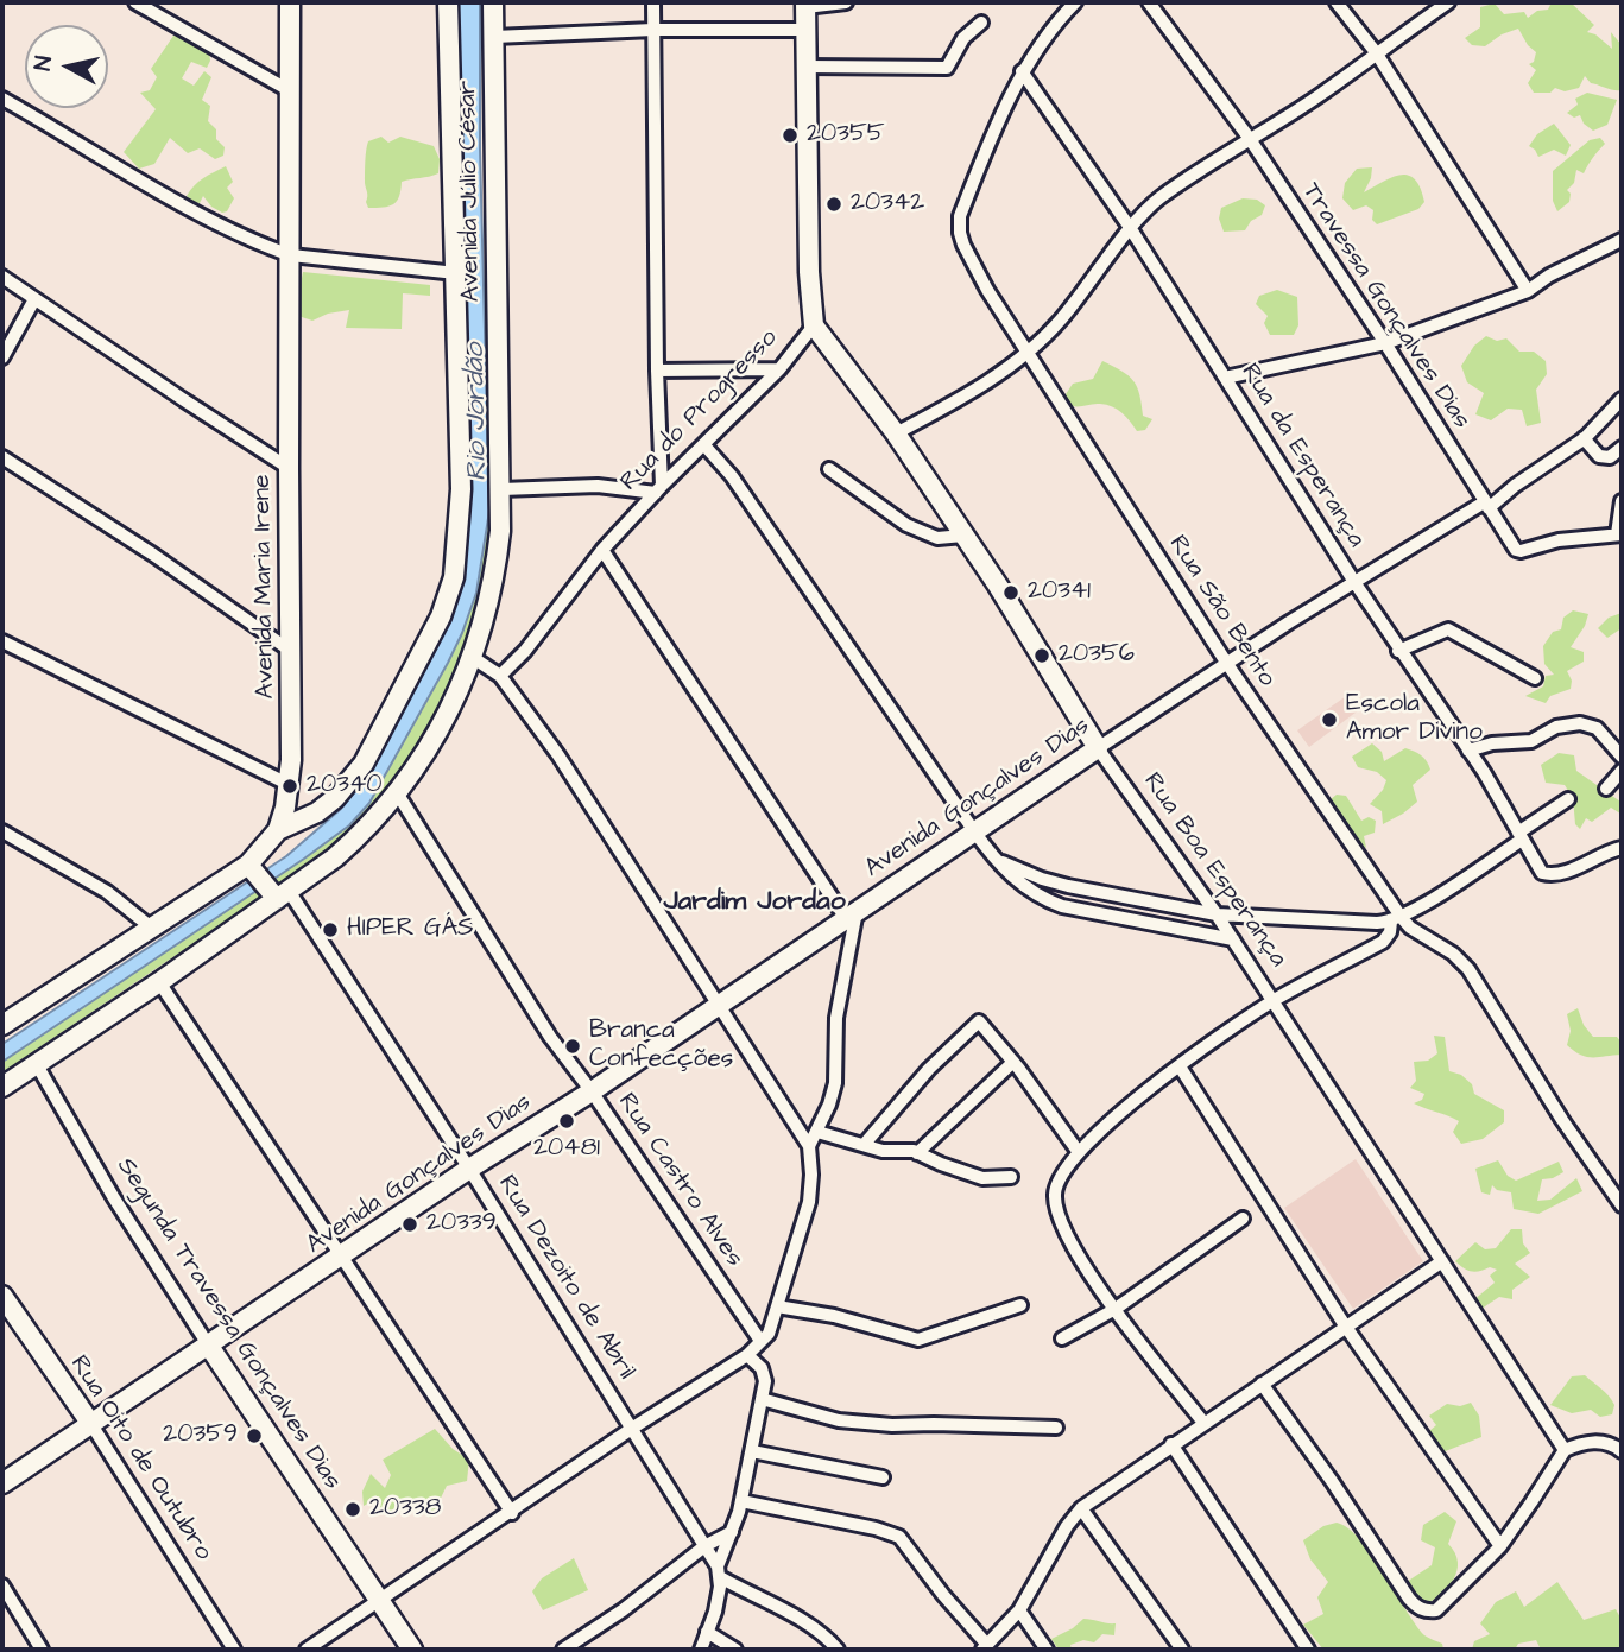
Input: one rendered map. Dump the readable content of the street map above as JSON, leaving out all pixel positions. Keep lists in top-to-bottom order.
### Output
{
  "streets": {
    "street": [
      "Avenida Júlio César",
      "Travessa Gonçalves Dias",
      "Rua do Progresso",
      "Rua da Esperança",
      "Avenida Maria Irene",
      "Rua São Bento",
      "Avenida Gonçalves Dias",
      "Rua Boa Esperança",
      "Rua Castro Alves",
      "Rua Dezoito de Abril",
      "Segunda Travessa Gonçalves Dias",
      "Rua Oito de Outubro"
    ]
  },
  "crossings": [
    ["Avenida Júlio César", "Avenida Maria Irene"],
    ["Avenida Júlio César", "Rua Castro Alves"],
    ["Avenida Júlio César", "Rua Dezoito de Abril"],
    ["Avenida Júlio César", "Segunda Travessa Gonçalves Dias"],
    ["Travessa Gonçalves Dias", "Avenida Gonçalves Dias"],
    ["Rua do Progresso", "Rua Boa Esperança"],
    ["Rua da Esperança", "Rua São Bento"],
    ["Rua da Esperança", "Avenida Gonçalves Dias"],
    ["Rua São Bento", "Avenida Gonçalves Dias"],
    ["Avenida Gonçalves Dias", "Rua Boa Esperança"],
    ["Avenida Gonçalves Dias", "Rua Castro Alves"],
    ["Avenida Gonçalves Dias", "Rua Dezoito de Abril"],
    ["Avenida Gonçalves Dias", "Segunda Travessa Gonçalves Dias"],
    ["Avenida Gonçalves Dias", "Rua Oito de Outubro"]
  ],
  "districts": ["Jardim Jordao"],
  "water": ["Rio Jordão"],
  "places": [
    "20355",
    "20342",
    "20341",
    "20356",
    "Escola Amor Divino",
    "20340",
    "HIPER GÁS",
    "Branca Confecções",
    "20481",
    "20339",
    "20359",
    "20338"
  ],
  "north": "left"
}
